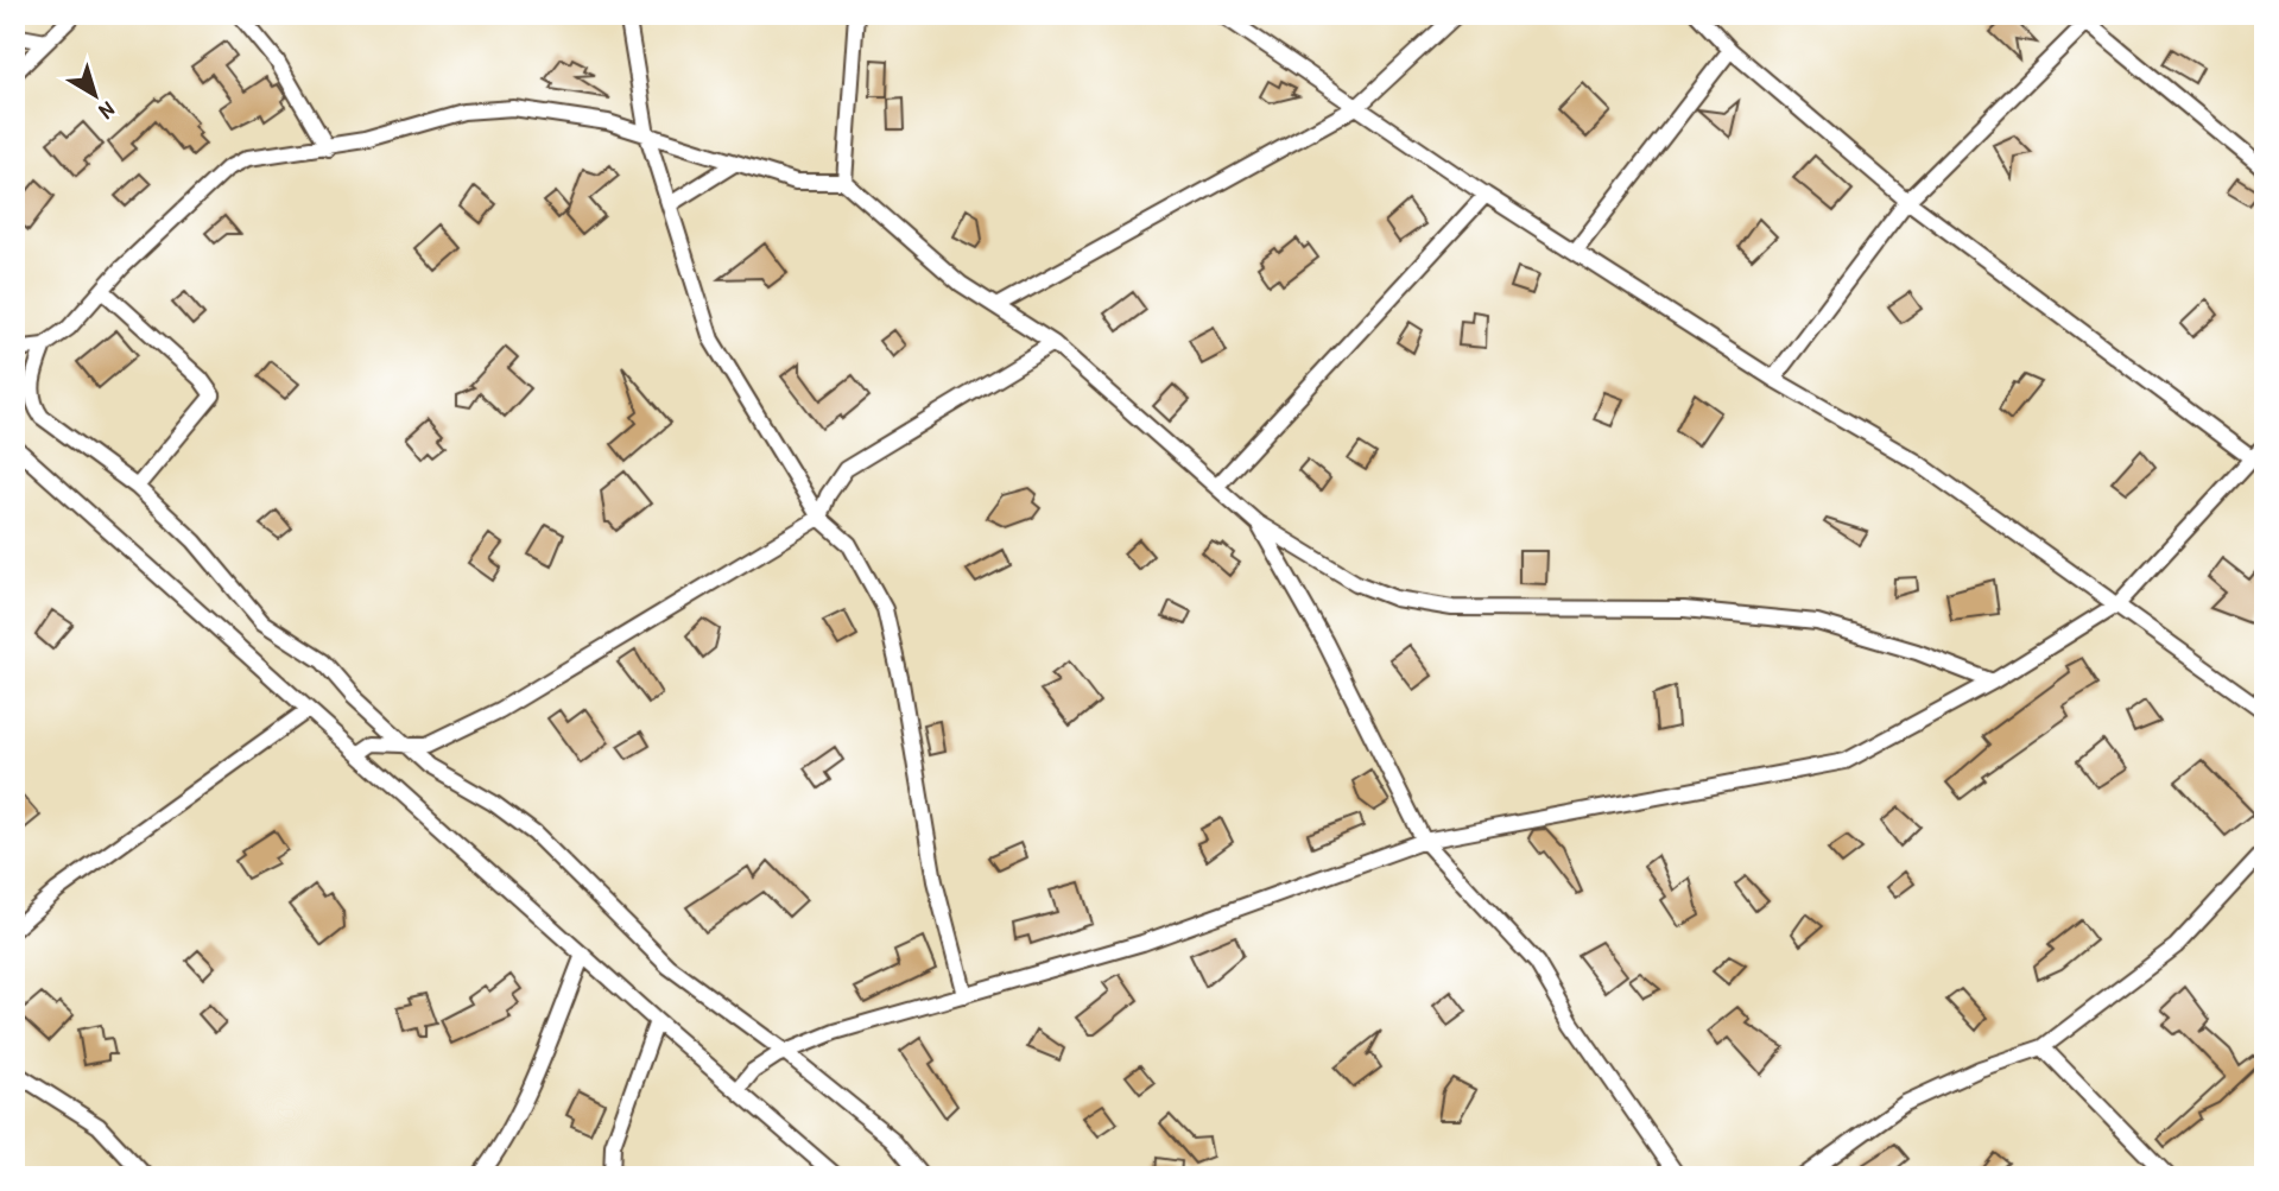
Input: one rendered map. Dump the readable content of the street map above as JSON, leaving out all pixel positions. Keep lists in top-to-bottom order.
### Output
{
  "north": "bottom right"
}
